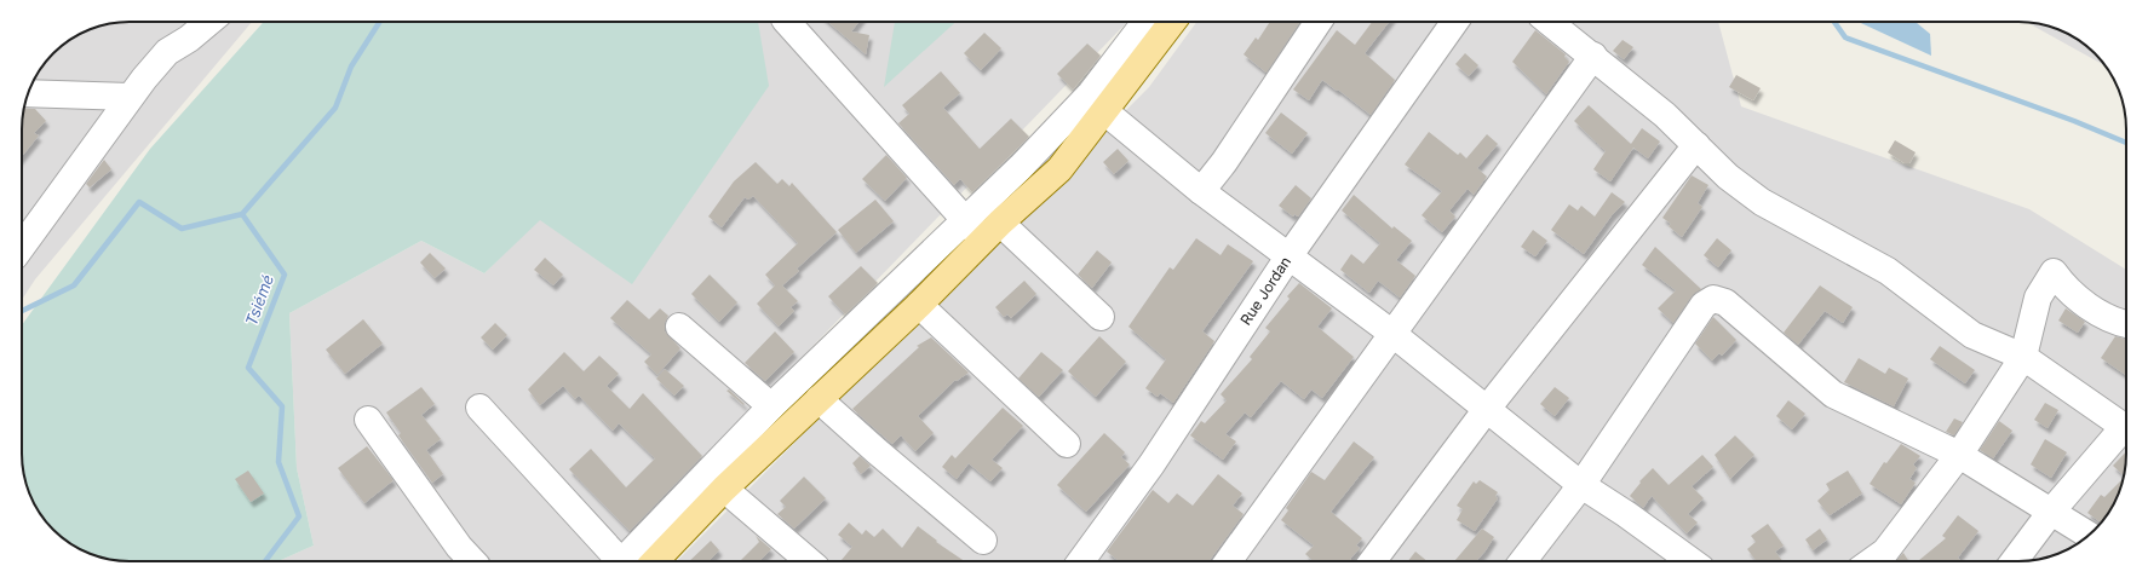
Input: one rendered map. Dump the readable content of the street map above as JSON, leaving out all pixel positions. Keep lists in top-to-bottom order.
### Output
{
  "streets": {
    "street": ["Rue Jordan"]
  },
  "water": ["Tsiémé"]
}
